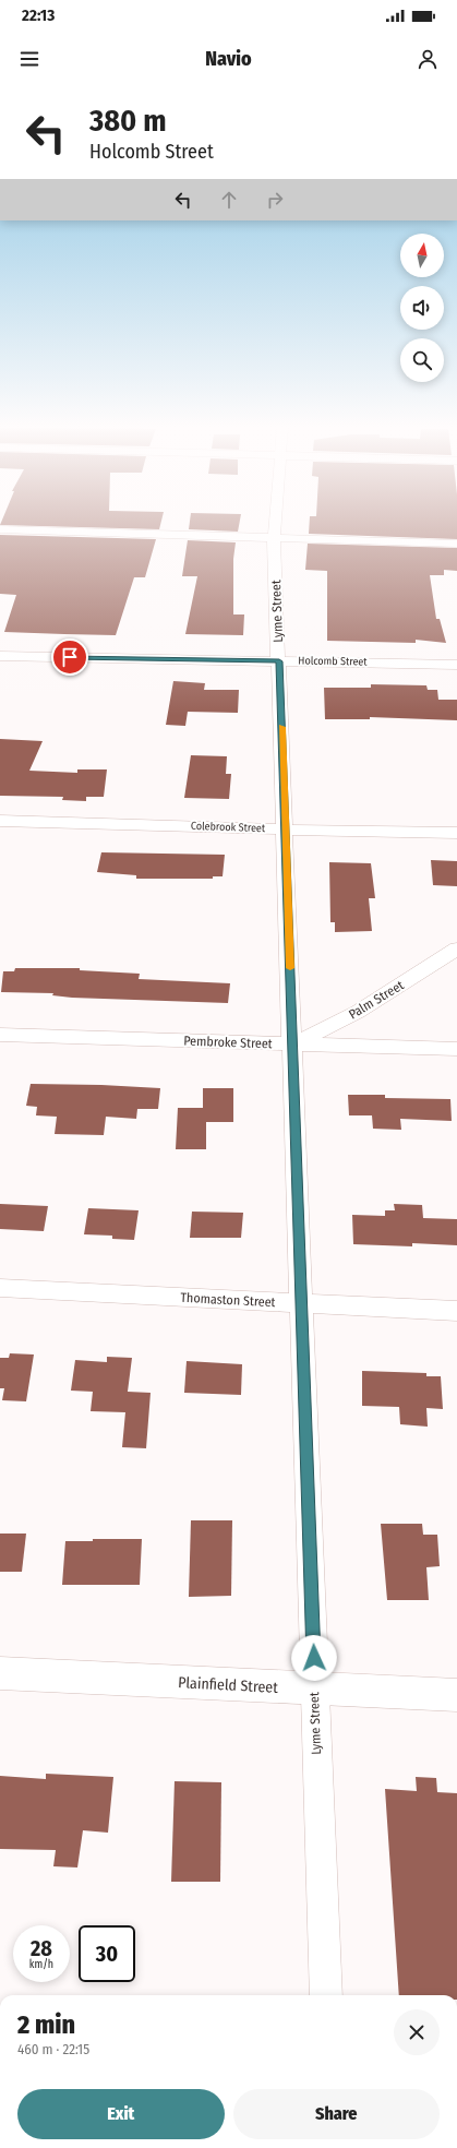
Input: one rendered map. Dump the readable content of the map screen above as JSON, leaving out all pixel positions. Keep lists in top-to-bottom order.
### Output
{
  "streets": {
    "street": [
      "Lyme Street",
      "Holcomb Street",
      "Colebrook Street",
      "Palm Street",
      "Pembroke Street",
      "Thomaston Street",
      "Plainfield Street"
    ]
  },
  "crossings": [
    ["Lyme Street", "Holcomb Street"],
    ["Lyme Street", "Colebrook Street"],
    ["Lyme Street", "Palm Street"],
    ["Lyme Street", "Pembroke Street"],
    ["Lyme Street", "Thomaston Street"],
    ["Lyme Street", "Plainfield Street"],
    ["Palm Street", "Pembroke Street"]
  ],
  "north": "top",
  "page": {
    "status": "22:13",
    "header": "Navio",
    "turn": ["380 m", "Holcomb Street"],
    "speed": "28 km/h",
    "limit": "30",
    "heading": ["2 min", "460 m · 22:15"],
    "buttons": ["Exit", "Share"]
  }
}
